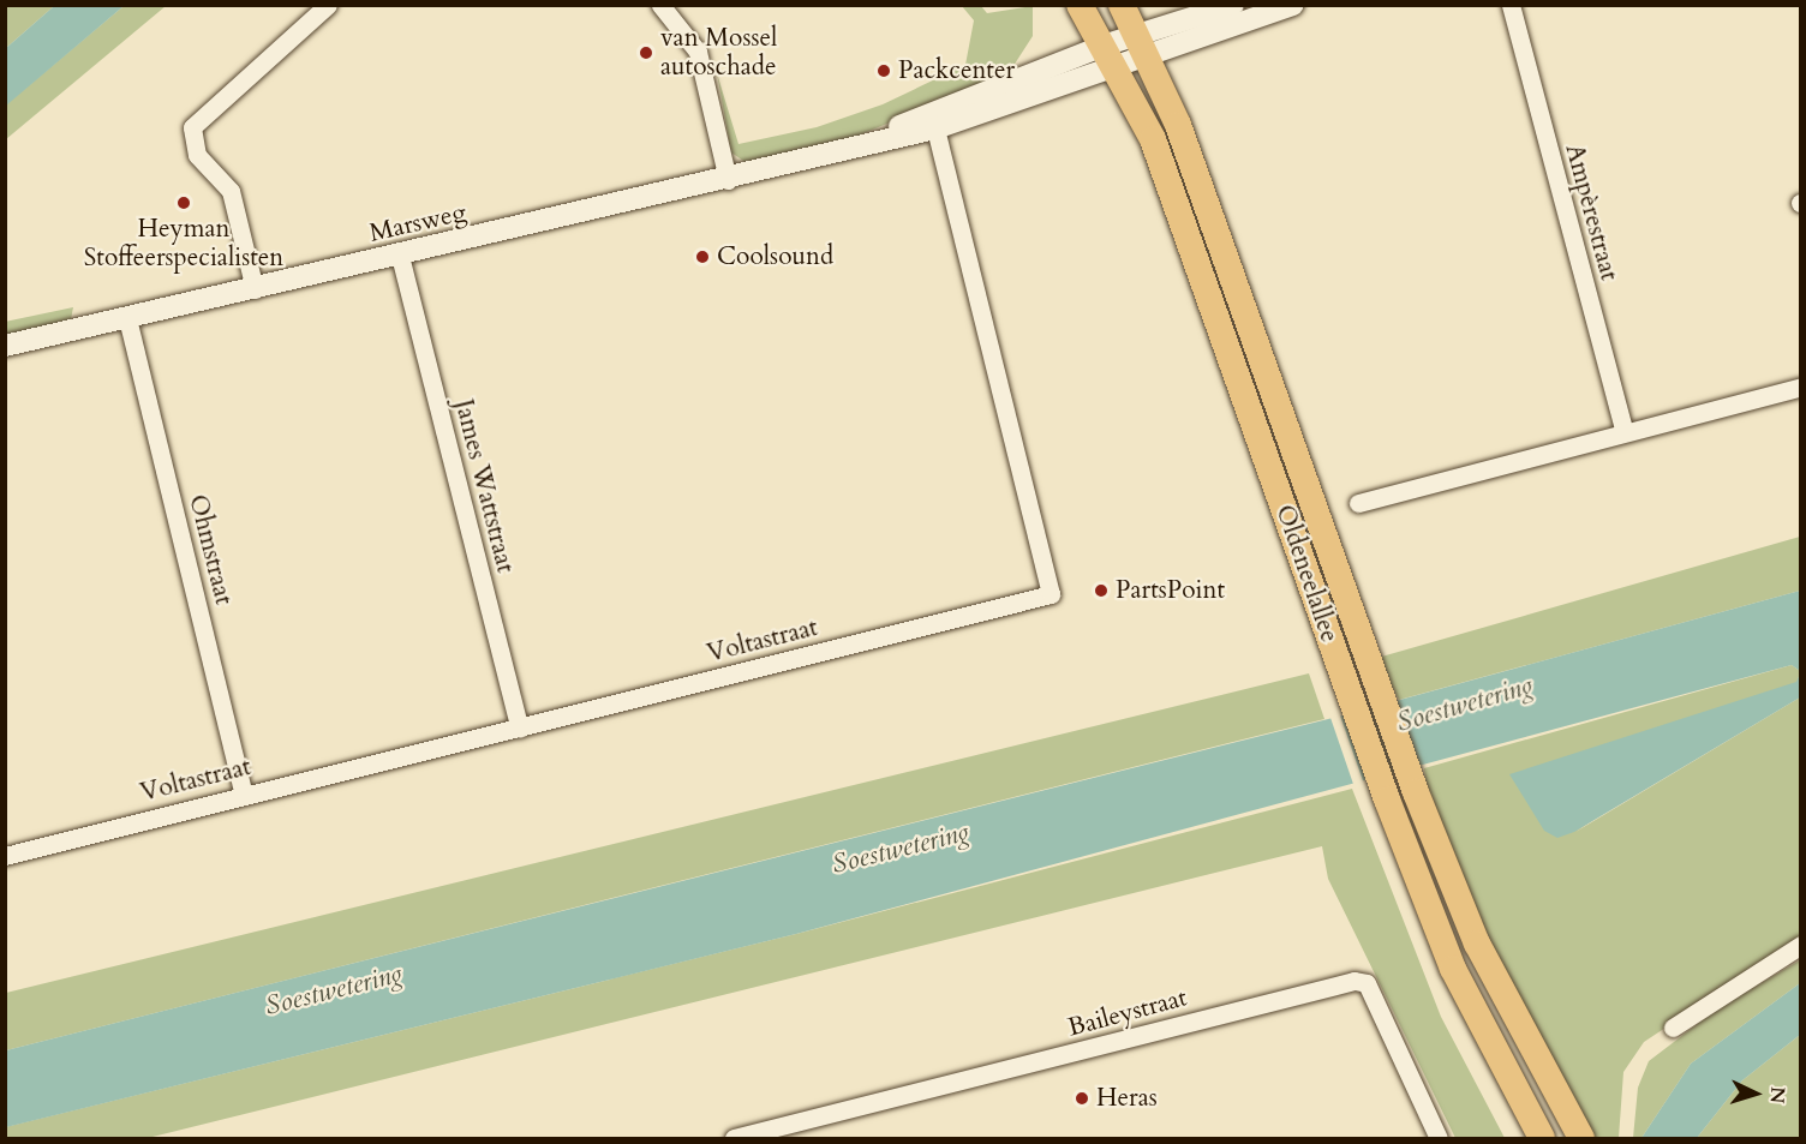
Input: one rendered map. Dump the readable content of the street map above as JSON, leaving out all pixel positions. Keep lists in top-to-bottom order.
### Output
{
  "streets": {
    "main road": ["Oldeneelallee"],
    "street": [
      "Ampèrestraat",
      "Marsweg",
      "James Wattstraat",
      "Ohmstraat",
      "Voltastraat",
      "Baileystraat"
    ]
  },
  "crossings": [
    ["Marsweg", "James Wattstraat"],
    ["Marsweg", "Ohmstraat"],
    ["Marsweg", "Oldeneelallee"],
    ["Marsweg", "Voltastraat"],
    ["James Wattstraat", "Voltastraat"],
    ["Ohmstraat", "Voltastraat"]
  ],
  "water": ["Soestwetering"],
  "places": [
    "van Mossel autoschade",
    "Packcenter",
    "Heyman Stoffeerspecialisten",
    "Coolsound",
    "PartsPoint",
    "Heras"
  ],
  "north": "right"
}
